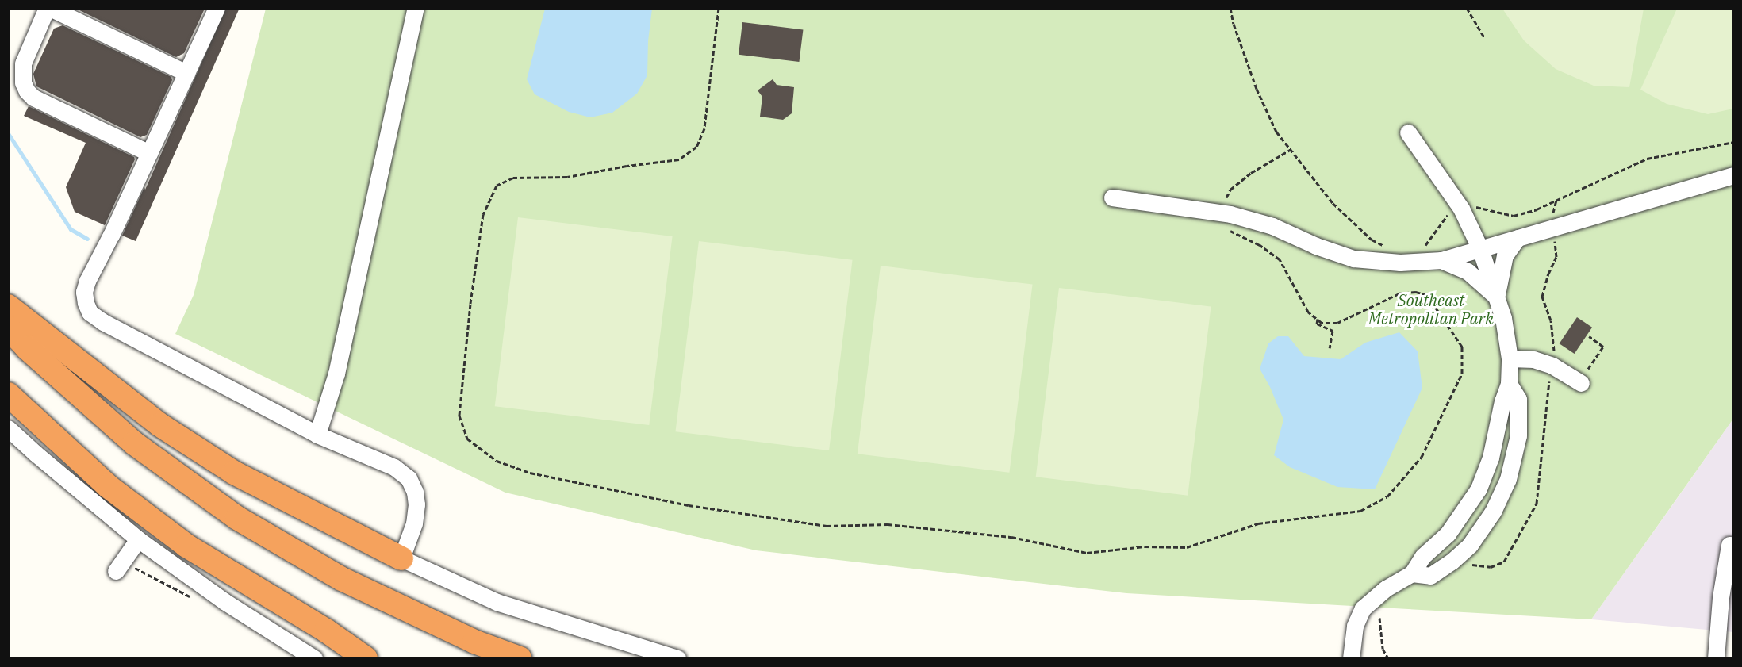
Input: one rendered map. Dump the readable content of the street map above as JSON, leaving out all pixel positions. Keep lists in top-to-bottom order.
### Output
{
  "parks": ["Southeast Metropolitan Park"]
}
